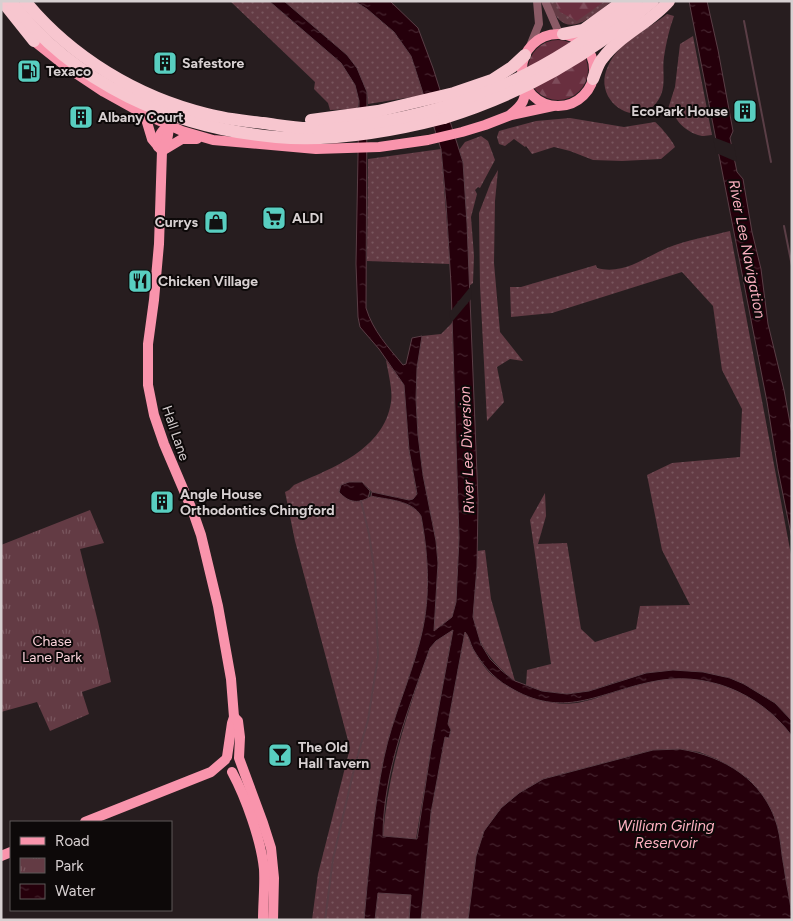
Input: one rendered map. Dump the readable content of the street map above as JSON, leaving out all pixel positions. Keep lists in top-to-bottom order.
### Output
{
  "streets": {
    "main road": ["Hall Lane"]
  },
  "water": ["River Lee Navigation", "River Lee Diversion", "William Girling Reservoir"],
  "parks": ["Chase Lane Park"],
  "places": {
    "building": [
      "Safestore",
      "EcoPark House",
      "Albany Court",
      "Angle House Orthodontics Chingford"
    ],
    "fuel station": ["Texaco"],
    "supermarket": ["ALDI"],
    "shop": ["Currys"],
    "restaurant": ["Chicken Village"],
    "bar": ["The Old Hall Tavern"]
  },
  "legend": ["Road", "Park", "Water"]
}
